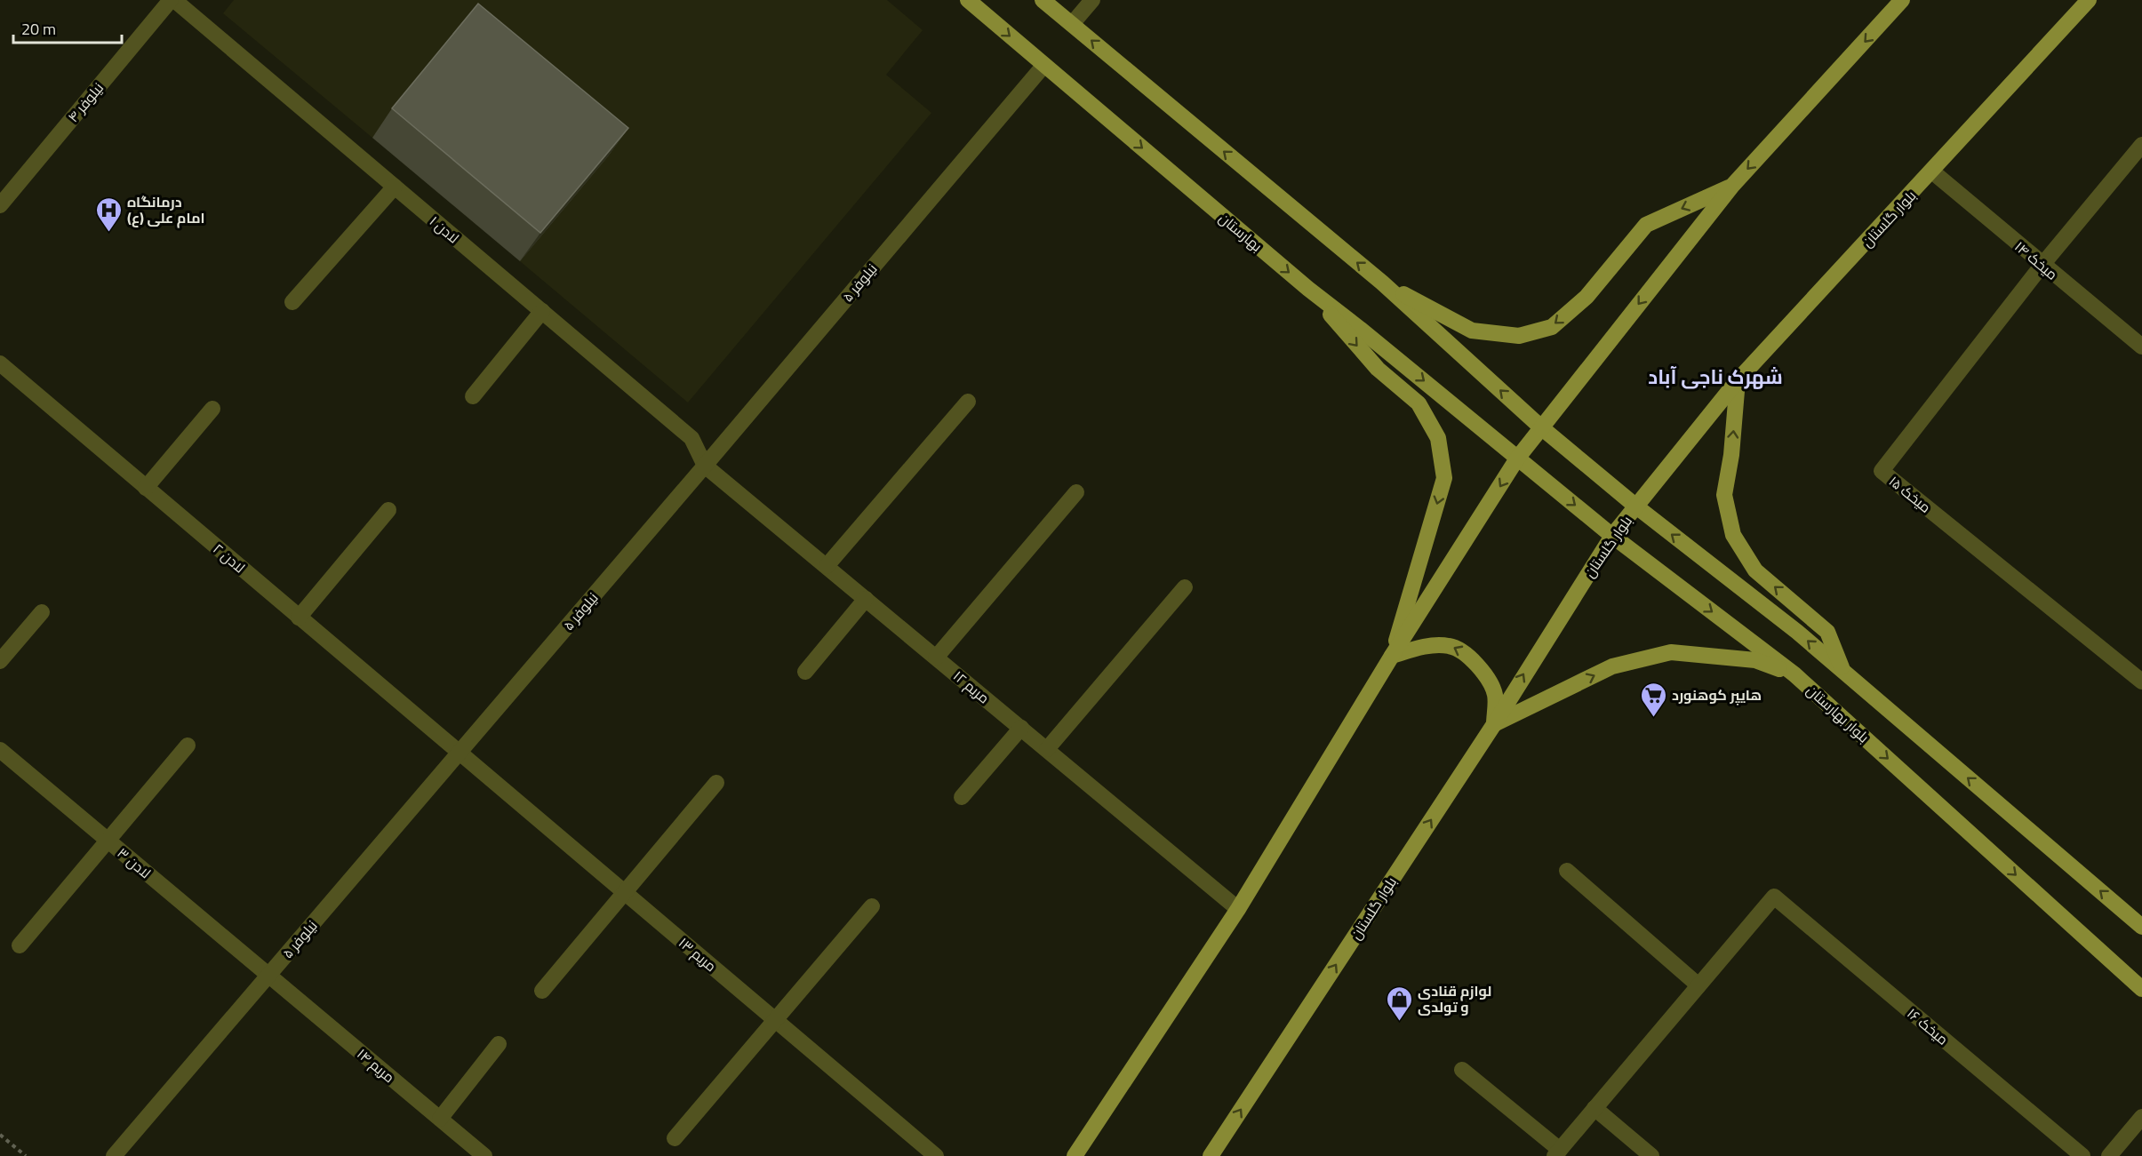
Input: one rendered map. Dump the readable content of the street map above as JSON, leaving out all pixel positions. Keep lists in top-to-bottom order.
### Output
{
  "streets": {
    "main road": ["بلوار گلستان", "بهارستان", "بلوار بهارستان"],
    "street": [
      "نیلوفر ۴",
      "لادن ۱",
      "میخک ۱۴",
      "نیلوفر ۵",
      "میخک ۱۵",
      "لادن ۲",
      "مریم ۱۲",
      "لادن ۳",
      "مریم ۱۳",
      "میخک ۱۶",
      "مریم ۱۴"
    ]
  },
  "crossings": [
    ["نیلوفر ۴", "لادن ۱"],
    ["بلوار گلستان", "میخک ۱۴"],
    ["بلوار گلستان", "بلوار بهارستان"],
    ["لادن ۱", "نیلوفر ۵"],
    ["لادن ۱", "مریم ۱۲"],
    ["بهارستان", "نیلوفر ۵"],
    ["بهارستان", "بلوار بهارستان"],
    ["میخک ۱۴", "میخک ۱۵"],
    ["نیلوفر ۵", "لادن ۲"],
    ["نیلوفر ۵", "مریم ۱۲"],
    ["نیلوفر ۵", "لادن ۳"],
    ["نیلوفر ۵", "مریم ۱۳"],
    ["نیلوفر ۵", "مریم ۱۴"],
    ["لادن ۲", "مریم ۱۳"],
    ["لادن ۳", "مریم ۱۴"]
  ],
  "districts": ["شهرک ناجی آباد"],
  "places": {
    "hospital": ["درمانگاه امام علی (ع)"],
    "supermarket": ["هایپر کوهنورد"],
    "shop": ["لوازم قنادی و تولدی"]
  },
  "scale_bar": "20 m"
}
